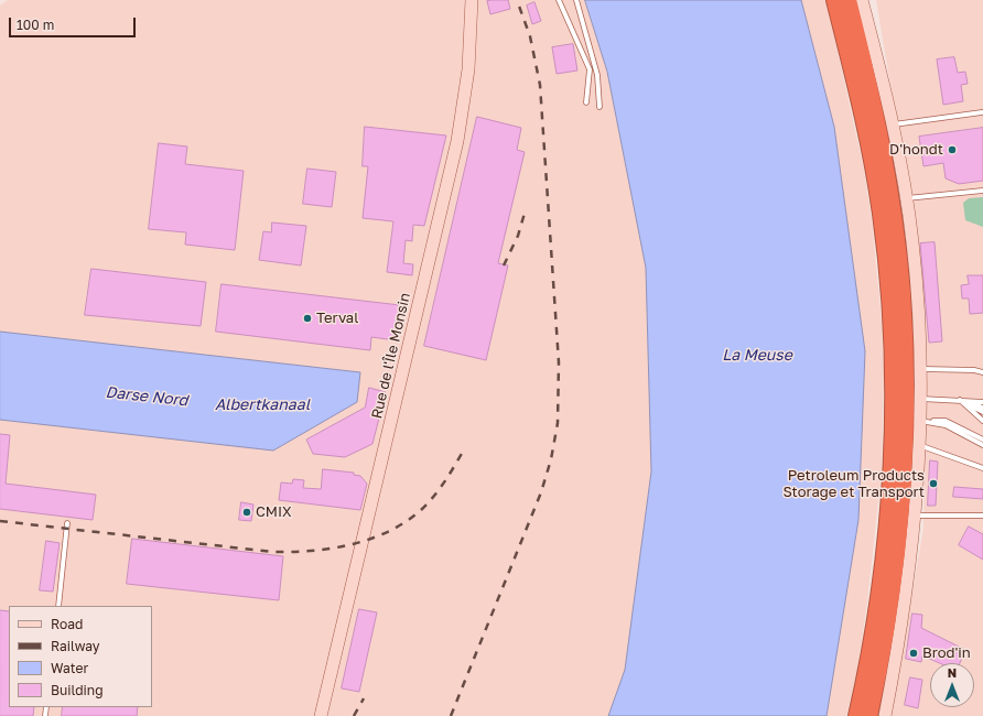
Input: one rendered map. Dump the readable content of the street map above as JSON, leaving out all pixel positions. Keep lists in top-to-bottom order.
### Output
{
  "streets": {
    "street": ["Rue de l'Île Monsin"]
  },
  "water": ["La Meuse", "Darse Nord", "Albertkanaal"],
  "places": [
    "D'hondt",
    "Terval",
    "Petroleum Products Storage et Transport",
    "CMIX",
    "Brod'in"
  ],
  "legend": [
    "Road",
    "Railway",
    "Water",
    "Building"
  ],
  "scale_bar": "100 m",
  "north": "top"
}
